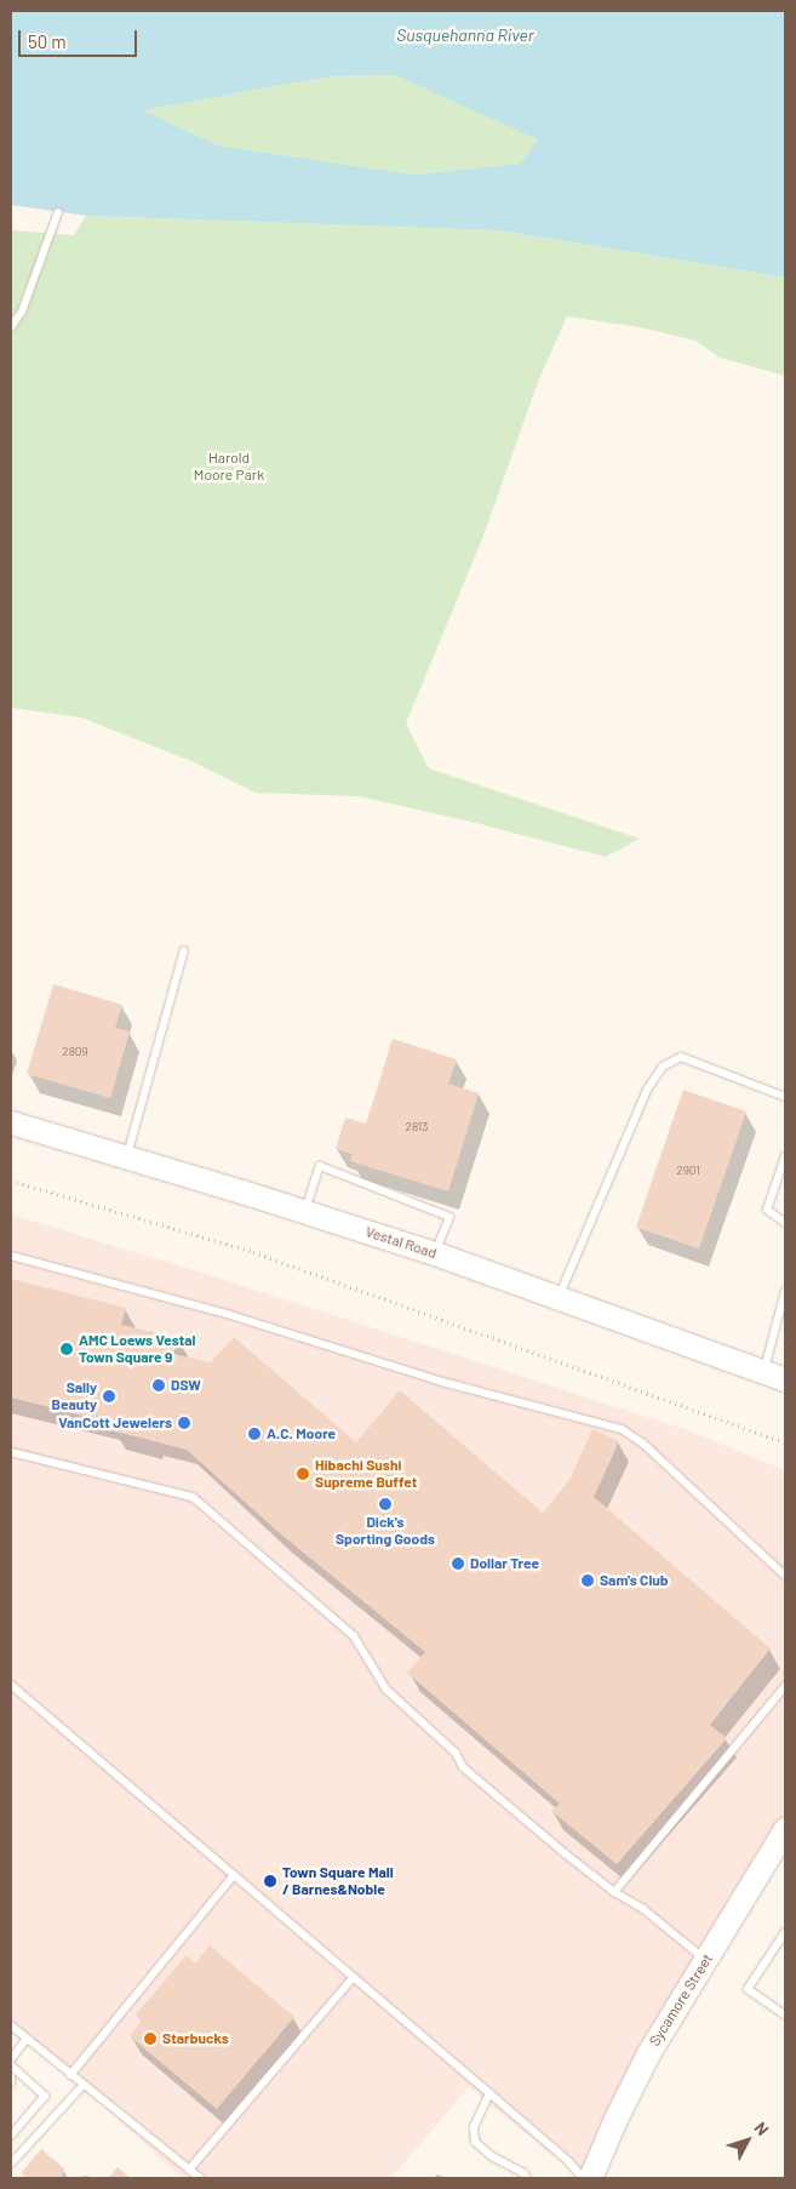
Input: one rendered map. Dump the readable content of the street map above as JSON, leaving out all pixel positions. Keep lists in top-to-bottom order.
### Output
{
  "streets": {
    "street": ["Vestal Road", "Sycamore Street"]
  },
  "water": ["Susquehanna River"],
  "parks": ["Harold Moore Park"],
  "places": [
    "AMC Loews Vestal Town Square 9",
    "DSW",
    "Sally Beauty",
    "VanCott Jewelers",
    "A.C. Moore",
    "Hibachi Sushi Supreme Buffet",
    "Dick's Sporting Goods",
    "Dollar Tree",
    "Sam's Club",
    "Town Square Mall / Barnes&Noble",
    "Starbucks"
  ],
  "house_numbers": ["2809", "2813", "2901"],
  "scale_bar": "50 m",
  "north": "top right"
}
